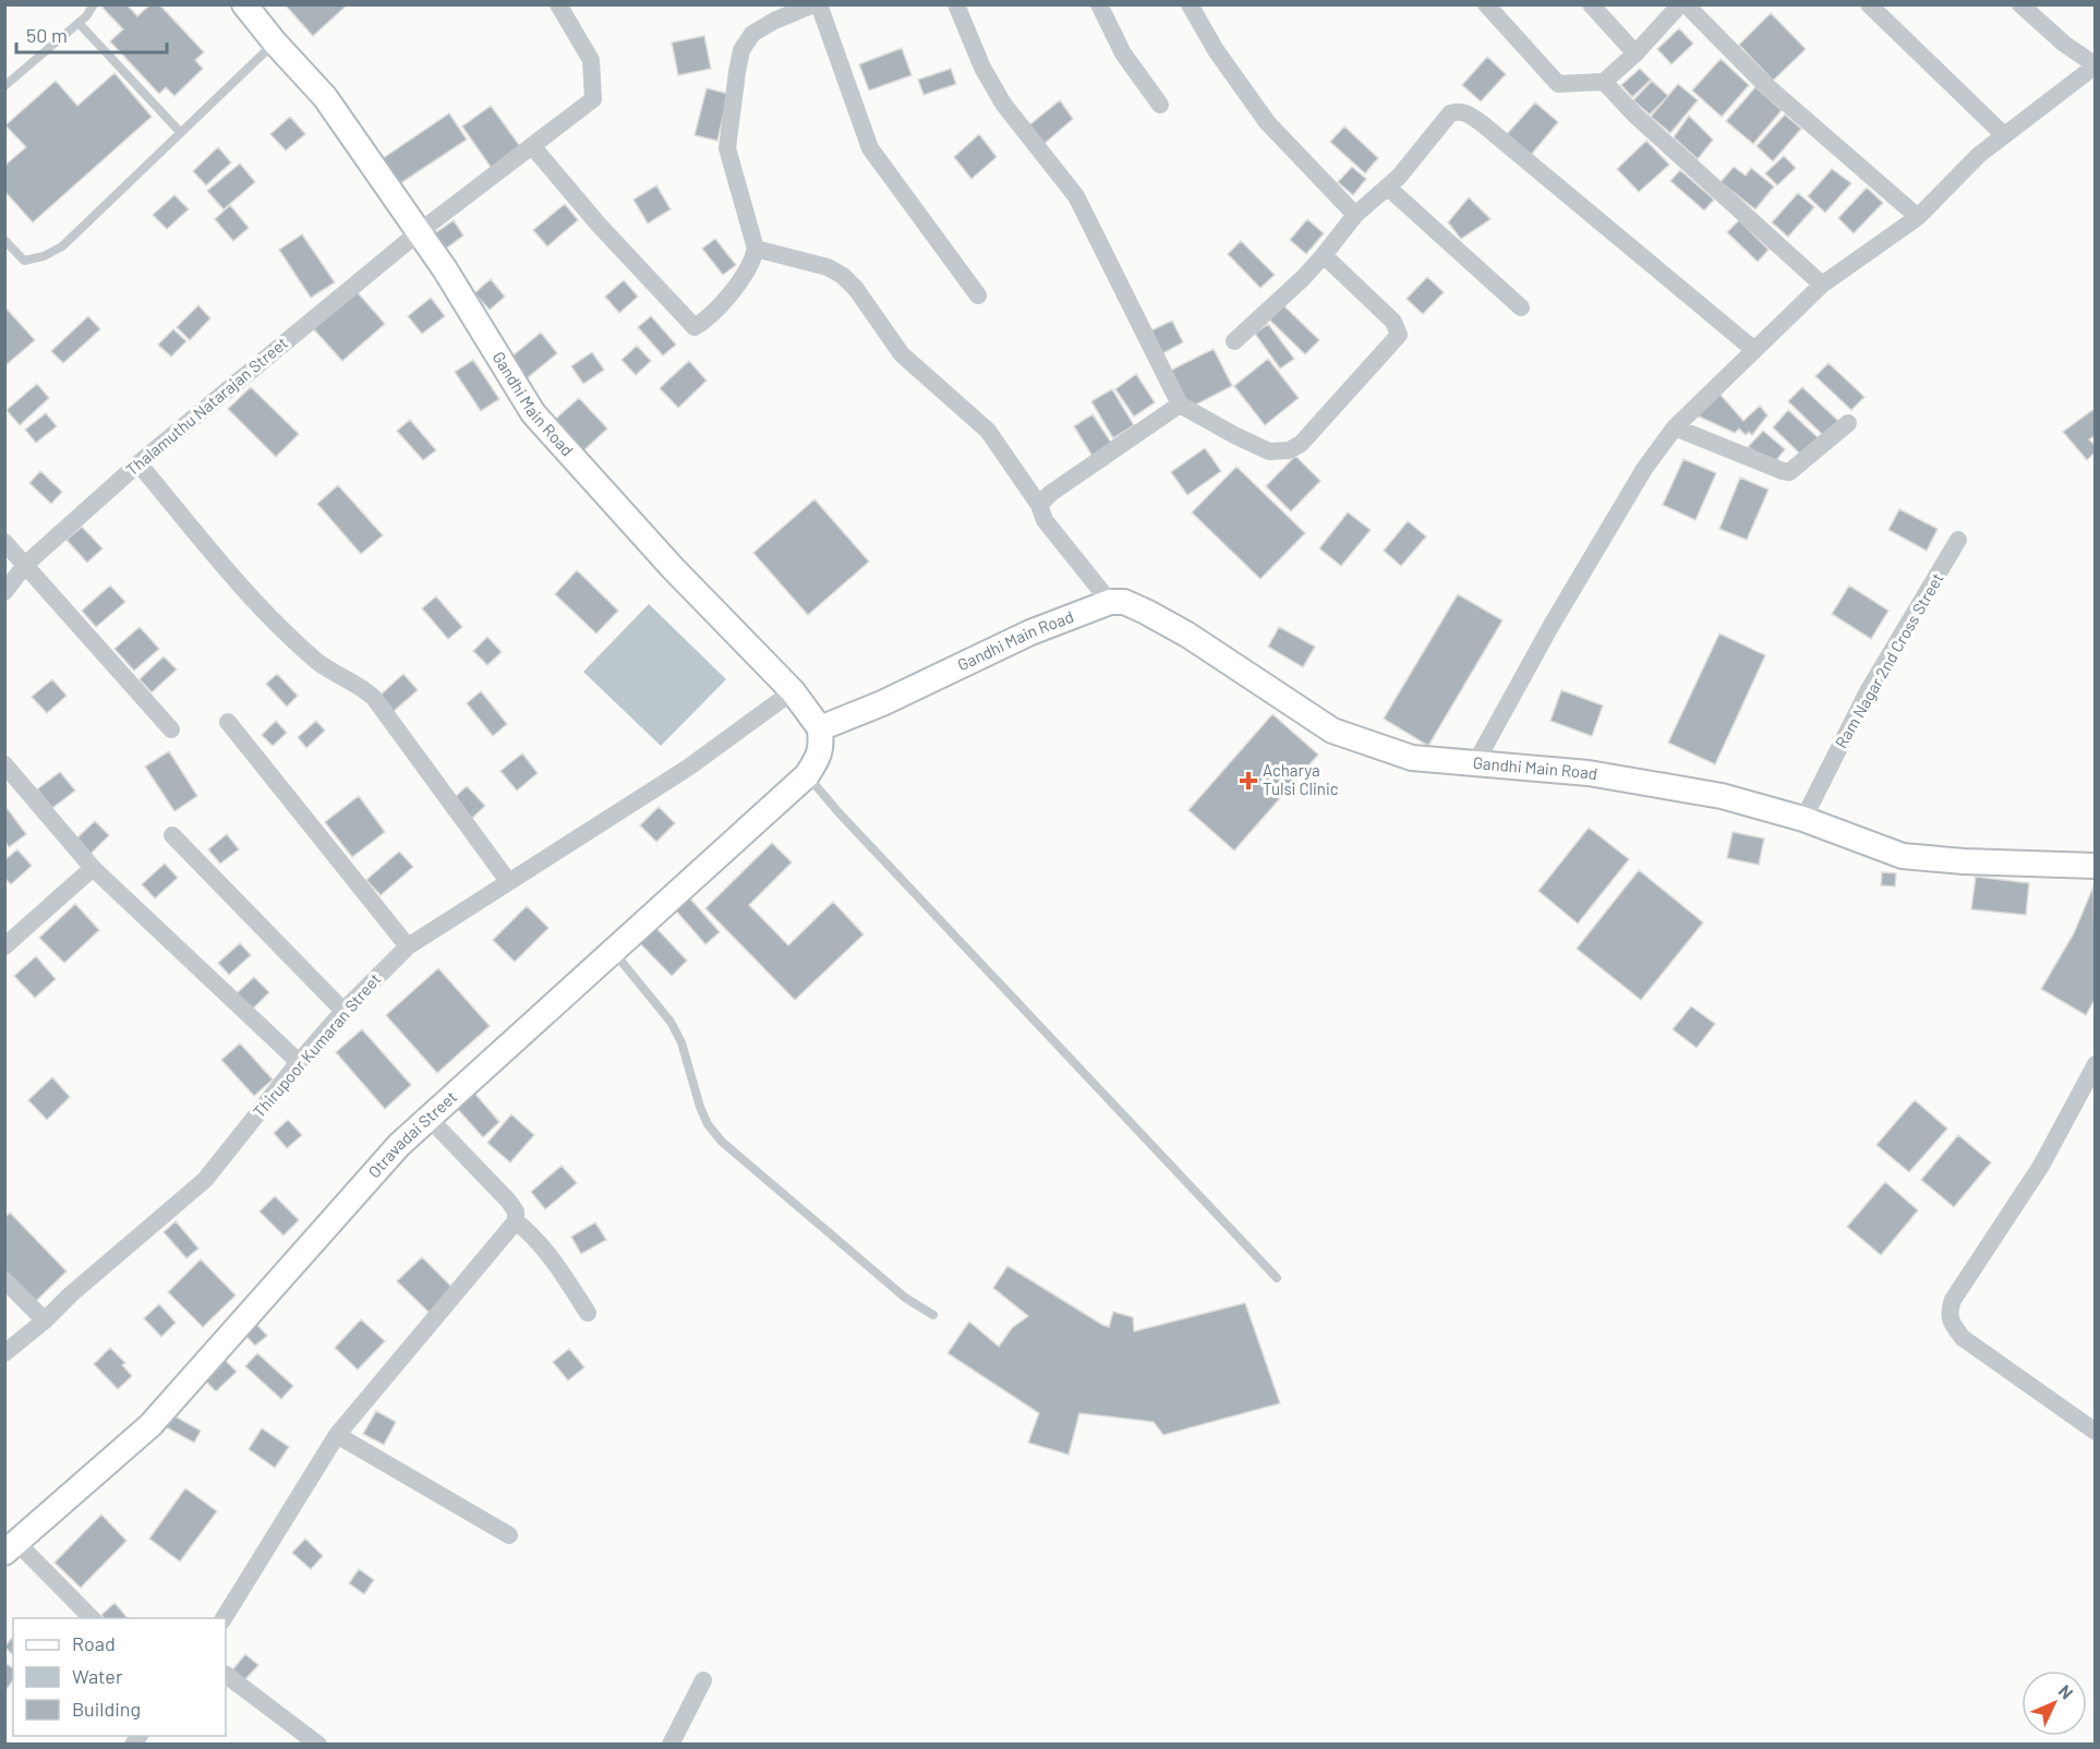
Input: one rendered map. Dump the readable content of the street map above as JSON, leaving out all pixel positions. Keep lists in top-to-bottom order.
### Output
{
  "streets": {
    "street": [
      "Gandhi Main Road",
      "Thalamuthu Natarajan Street",
      "Ram Nagar 2nd Cross Street",
      "Thirupoor Kumaran Street",
      "Otravadai Street"
    ]
  },
  "crossings": [
    ["Gandhi Main Road", "Thalamuthu Natarajan Street"],
    ["Gandhi Main Road", "Ram Nagar 2nd Cross Street"],
    ["Gandhi Main Road", "Thirupoor Kumaran Street"],
    ["Gandhi Main Road", "Otravadai Street"]
  ],
  "places": {
    "health": ["Acharya Tulsi Clinic"]
  },
  "legend": ["Road", "Water", "Building"],
  "scale_bar": "50 m",
  "north": "top right"
}
